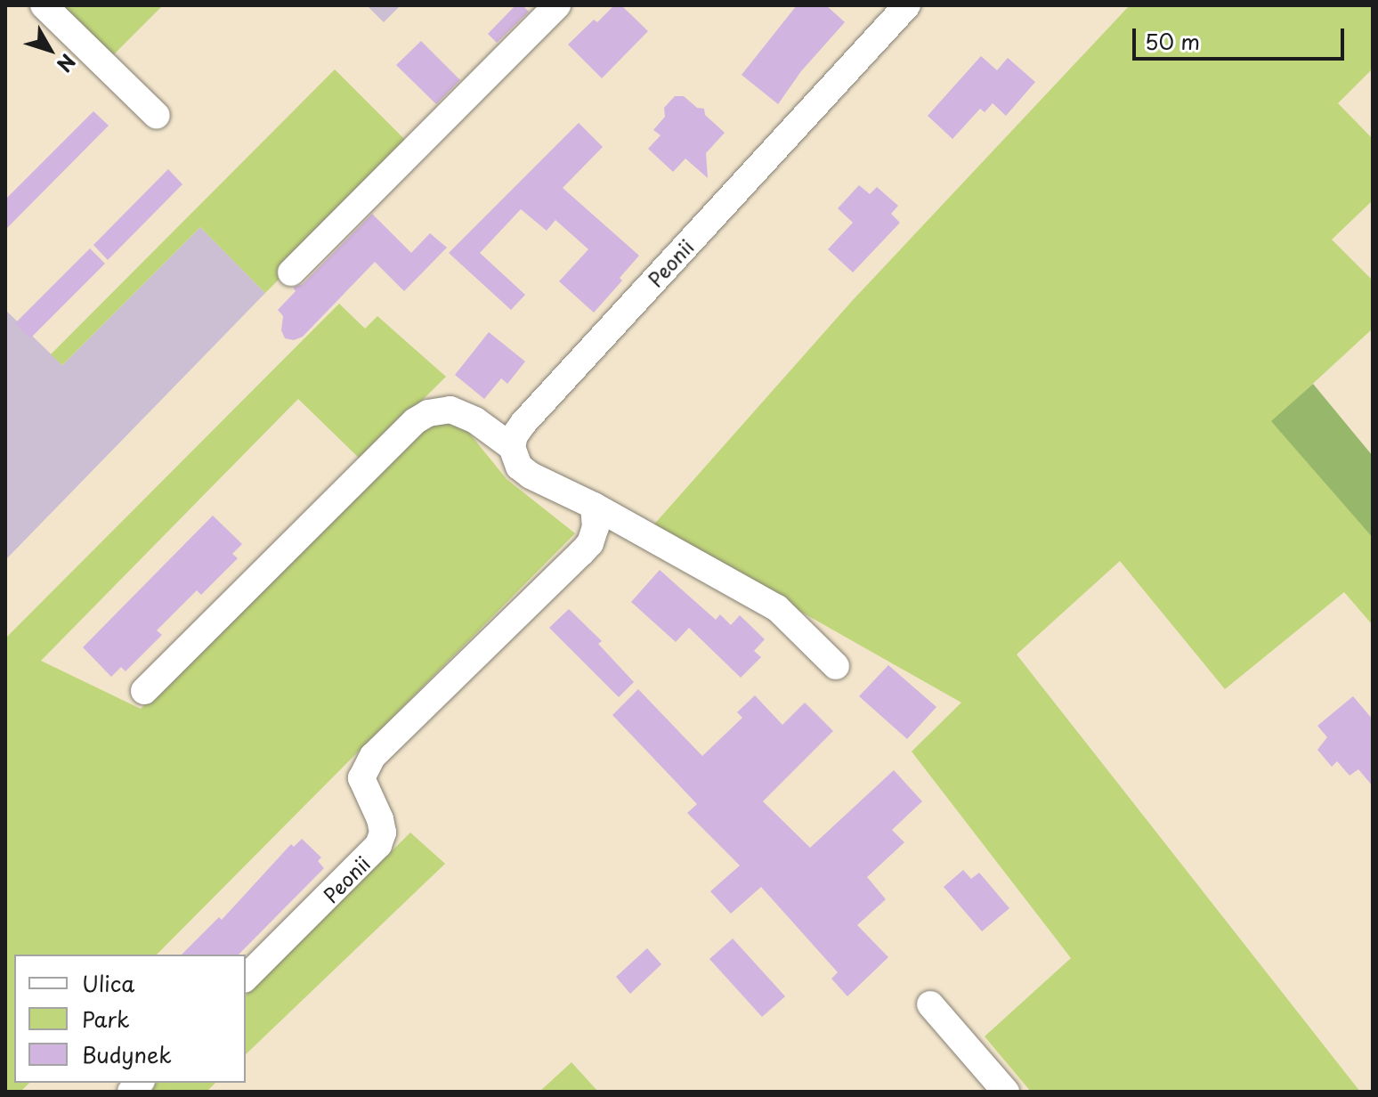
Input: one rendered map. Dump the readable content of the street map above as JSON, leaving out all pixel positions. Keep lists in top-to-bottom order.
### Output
{
  "streets": {
    "street": ["Peonii"]
  },
  "legend": ["Ulica", "Park", "Budynek"],
  "scale_bar": "50 m",
  "north": "bottom right"
}
